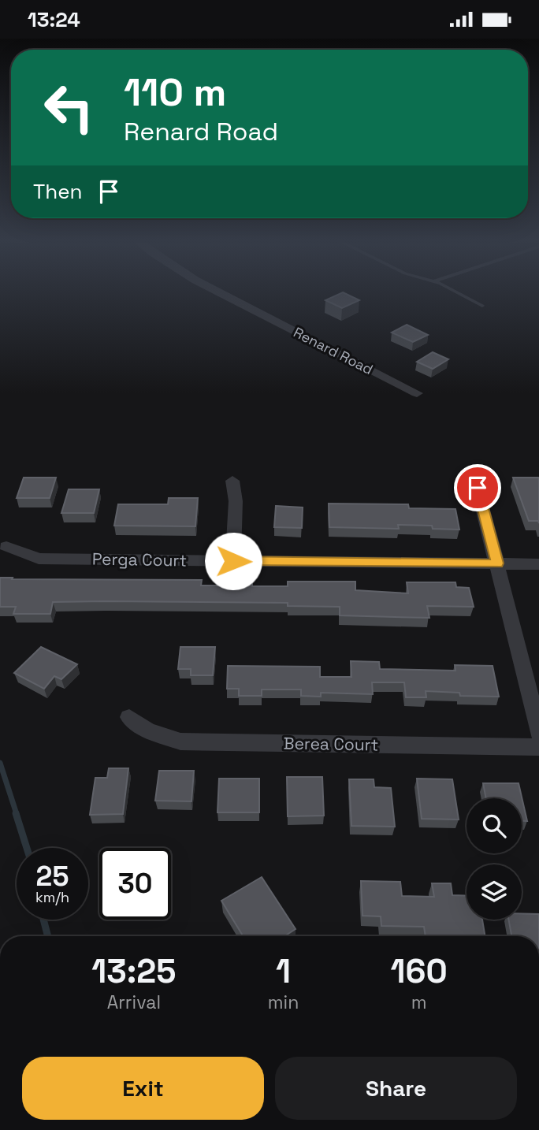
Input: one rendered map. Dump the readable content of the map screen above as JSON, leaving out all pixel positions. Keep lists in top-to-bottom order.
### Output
{
  "streets": {
    "street": ["Renard Road", "Perga Court", "Berea Court"]
  },
  "page": {
    "status": "13:24",
    "turn": ["110 m", "Renard Road"],
    "then": "Then",
    "speed": "25 km/h",
    "limit": "30",
    "eta": [
      "13:25",
      "Arrival",
      "1",
      "min",
      "160",
      "m"
    ],
    "buttons": ["Exit", "Share"]
  }
}
